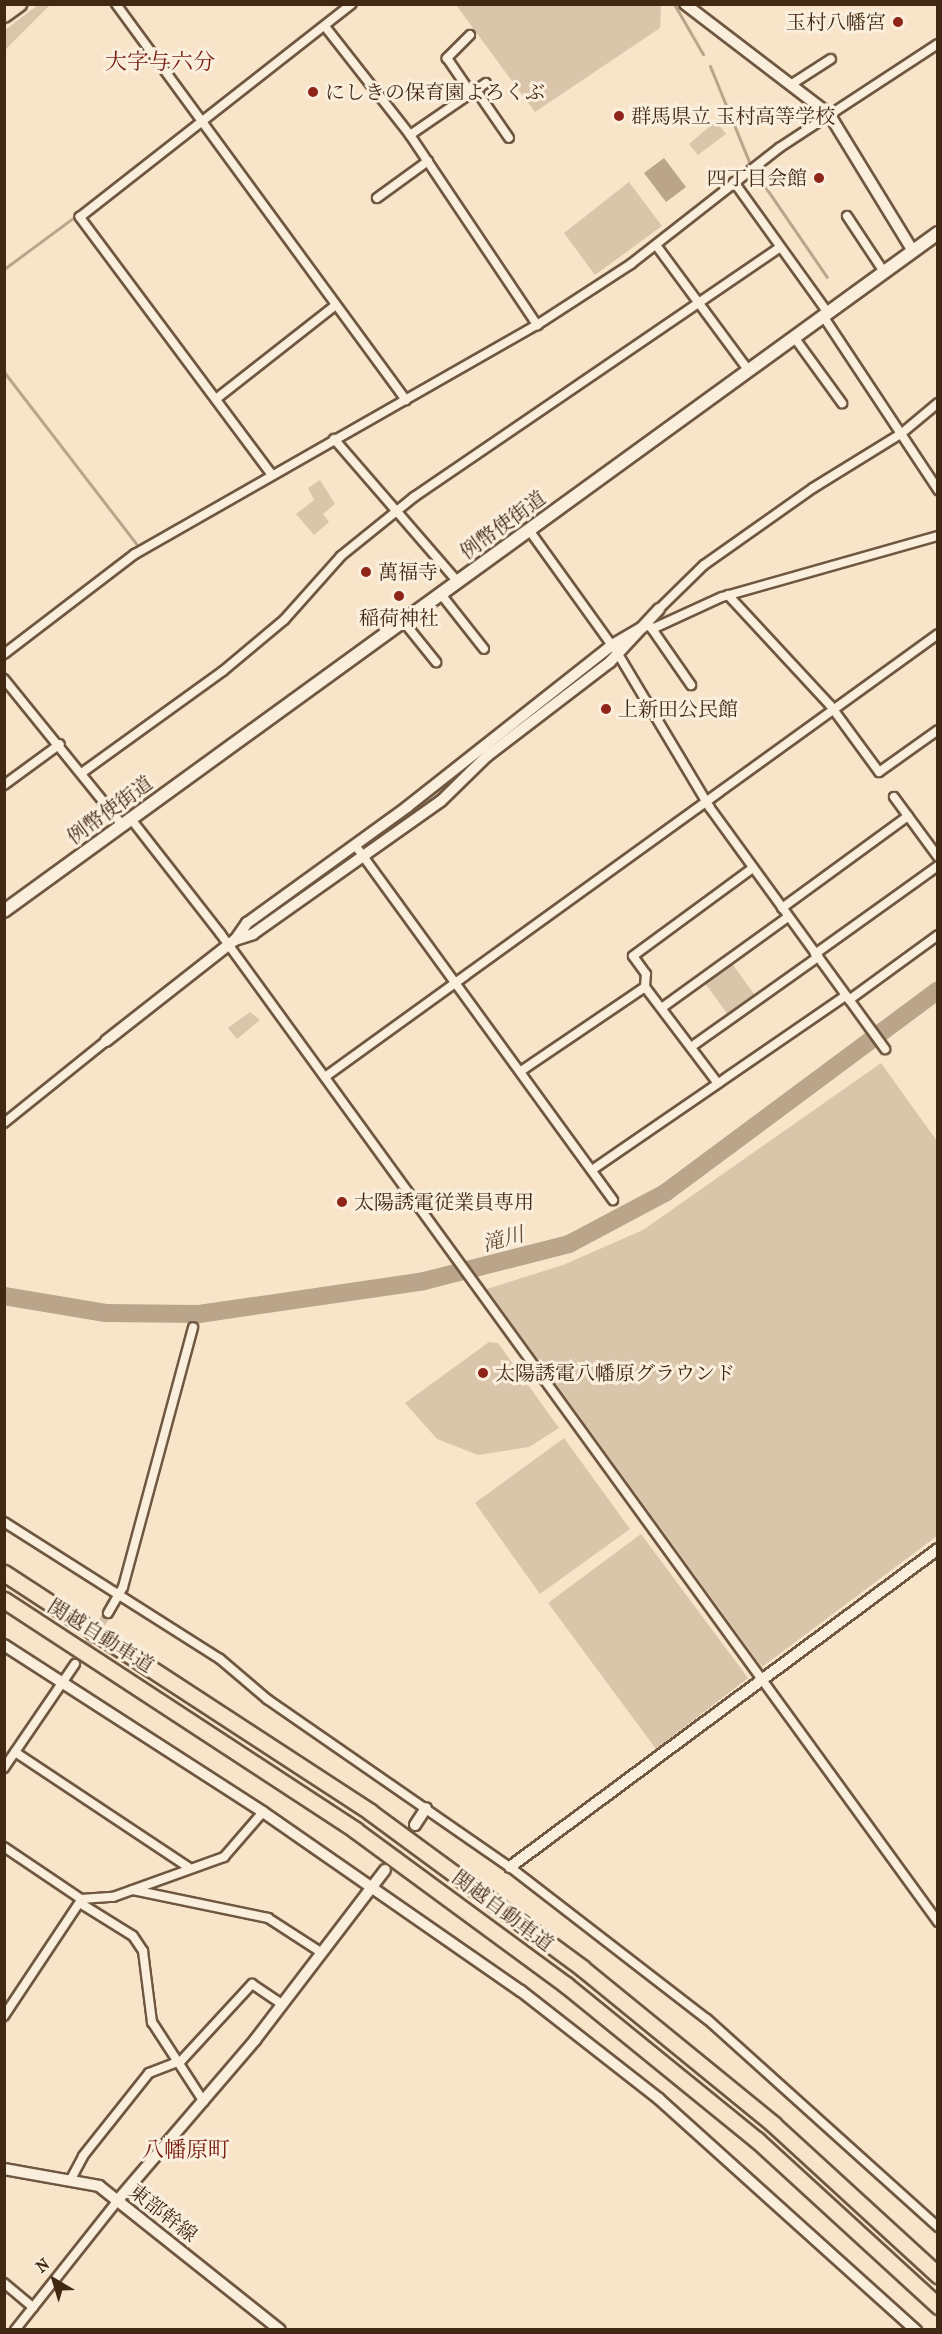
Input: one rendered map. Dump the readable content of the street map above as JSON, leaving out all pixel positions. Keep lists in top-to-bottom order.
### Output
{
  "streets": {
    "highway": ["関越自動車道"],
    "main road": ["例幣使街道"],
    "street": ["東部幹線"]
  },
  "districts": ["大字与六分", "八幡原町"],
  "water": ["滝川"],
  "places": [
    "玉村八幡宮",
    "にしきの保育園よろくぶ",
    "群馬県立 玉村高等学校",
    "四丁目会館",
    "萬福寺",
    "稲荷神社",
    "上新田公民館",
    "太陽誘電従業員専用",
    "太陽誘電八幡原グラウンド"
  ],
  "north": "top left"
}
